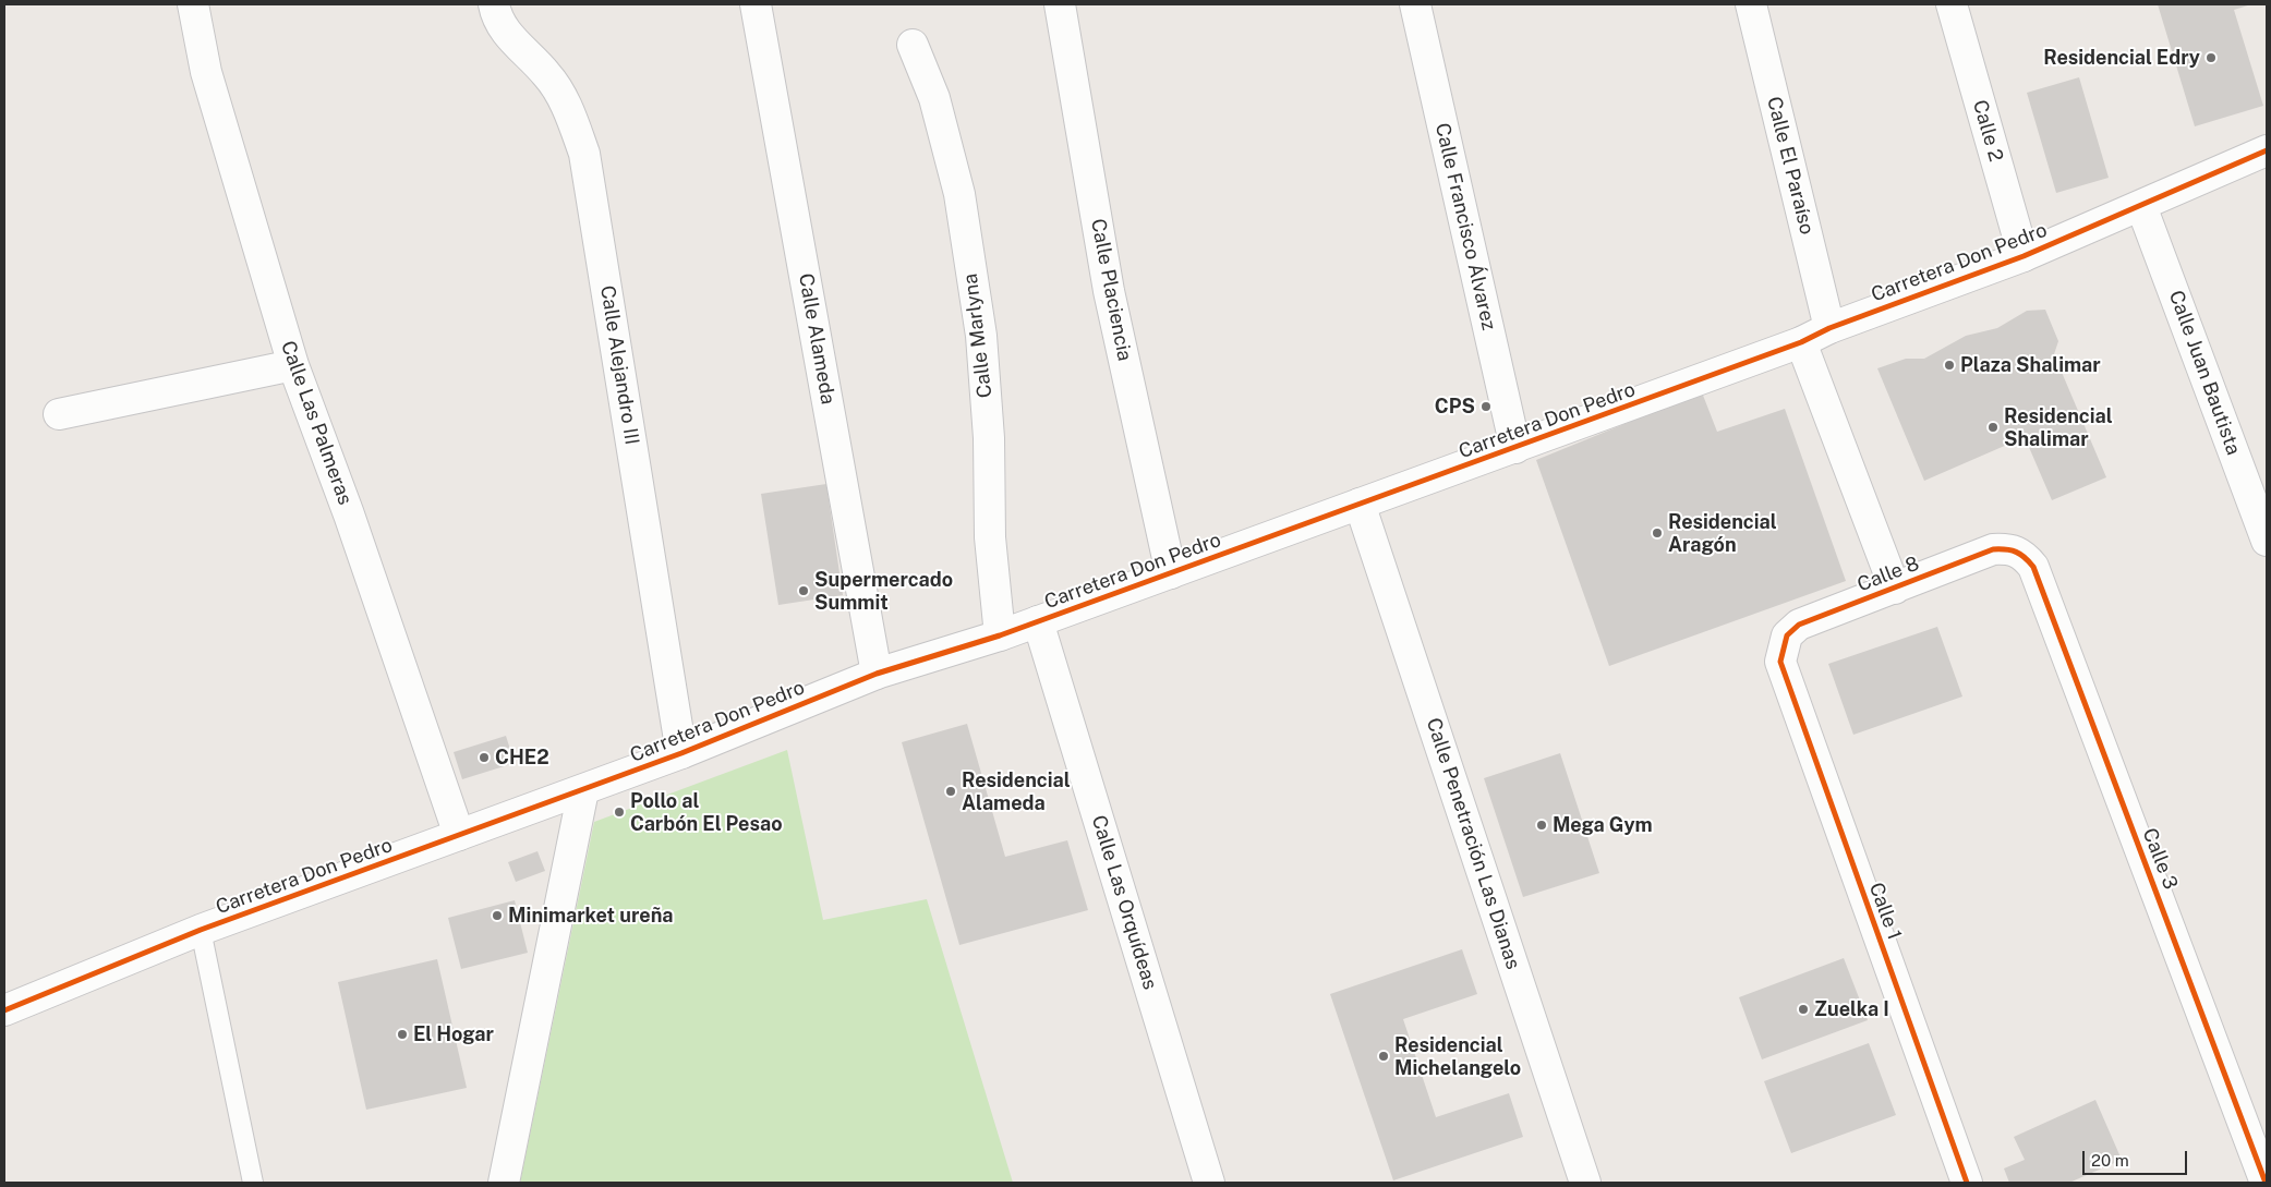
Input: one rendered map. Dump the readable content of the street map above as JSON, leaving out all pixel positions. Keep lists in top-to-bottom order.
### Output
{
  "streets": {
    "street": [
      "Calle 2",
      "Calle El Paraíso",
      "Calle Francisco Álvarez",
      "Carretera Don Pedro",
      "Calle Placiencia",
      "Calle Marlyna",
      "Calle Alameda",
      "Calle Alejandro III",
      "Calle Juan Bautista",
      "Calle Las Palmeras",
      "Calle 8",
      "Calle Penetración Las Dianas",
      "Calle 3",
      "Calle Las Orquídeas",
      "Calle 1"
    ]
  },
  "crossings": [
    ["Calle 2", "Carretera Don Pedro"],
    ["Calle El Paraíso", "Carretera Don Pedro"],
    ["Calle Francisco Álvarez", "Carretera Don Pedro"],
    ["Carretera Don Pedro", "Calle Placiencia"],
    ["Carretera Don Pedro", "Calle Marlyna"],
    ["Carretera Don Pedro", "Calle Alameda"],
    ["Carretera Don Pedro", "Calle Alejandro III"],
    ["Carretera Don Pedro", "Calle Juan Bautista"],
    ["Carretera Don Pedro", "Calle Las Palmeras"],
    ["Carretera Don Pedro", "Calle Penetración Las Dianas"],
    ["Carretera Don Pedro", "Calle Las Orquídeas"],
    ["Calle 8", "Calle 3"],
    ["Calle 8", "Calle 1"]
  ],
  "places": [
    "Residencial Edry",
    "Plaza Shalimar",
    "CPS",
    "Residencial Shalimar",
    "Residencial Aragón",
    "Supermercado Summit",
    "CHE2",
    "Residencial Alameda",
    "Pollo al Carbón El Pesao",
    "Mega Gym",
    "Minimarket ureña",
    "Zuelka I",
    "El Hogar",
    "Residencial Michelangelo"
  ],
  "scale_bar": "20 m"
}
